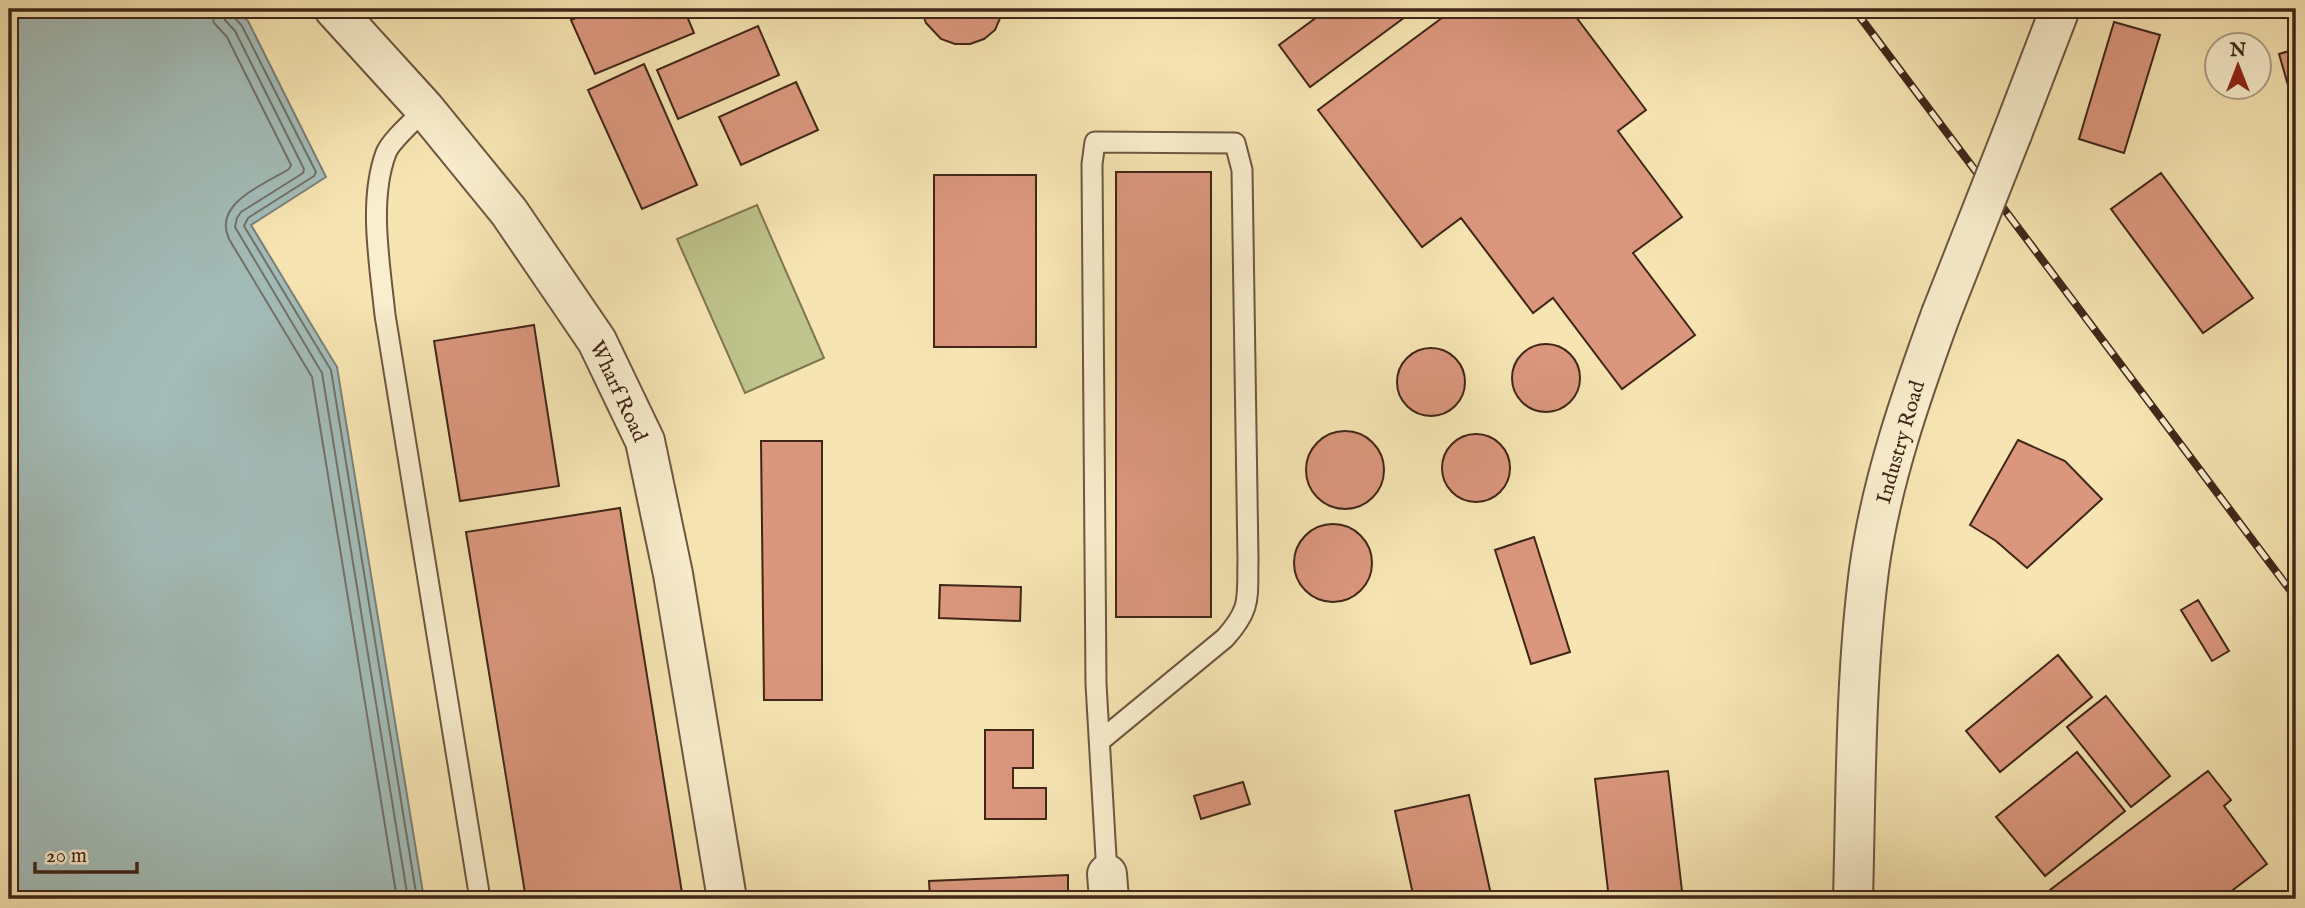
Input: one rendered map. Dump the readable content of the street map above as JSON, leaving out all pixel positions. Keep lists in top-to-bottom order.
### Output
{
  "streets": {
    "street": ["Wharf Road", "Industry Road"]
  },
  "scale_bar": "20 m",
  "north": "top"
}
